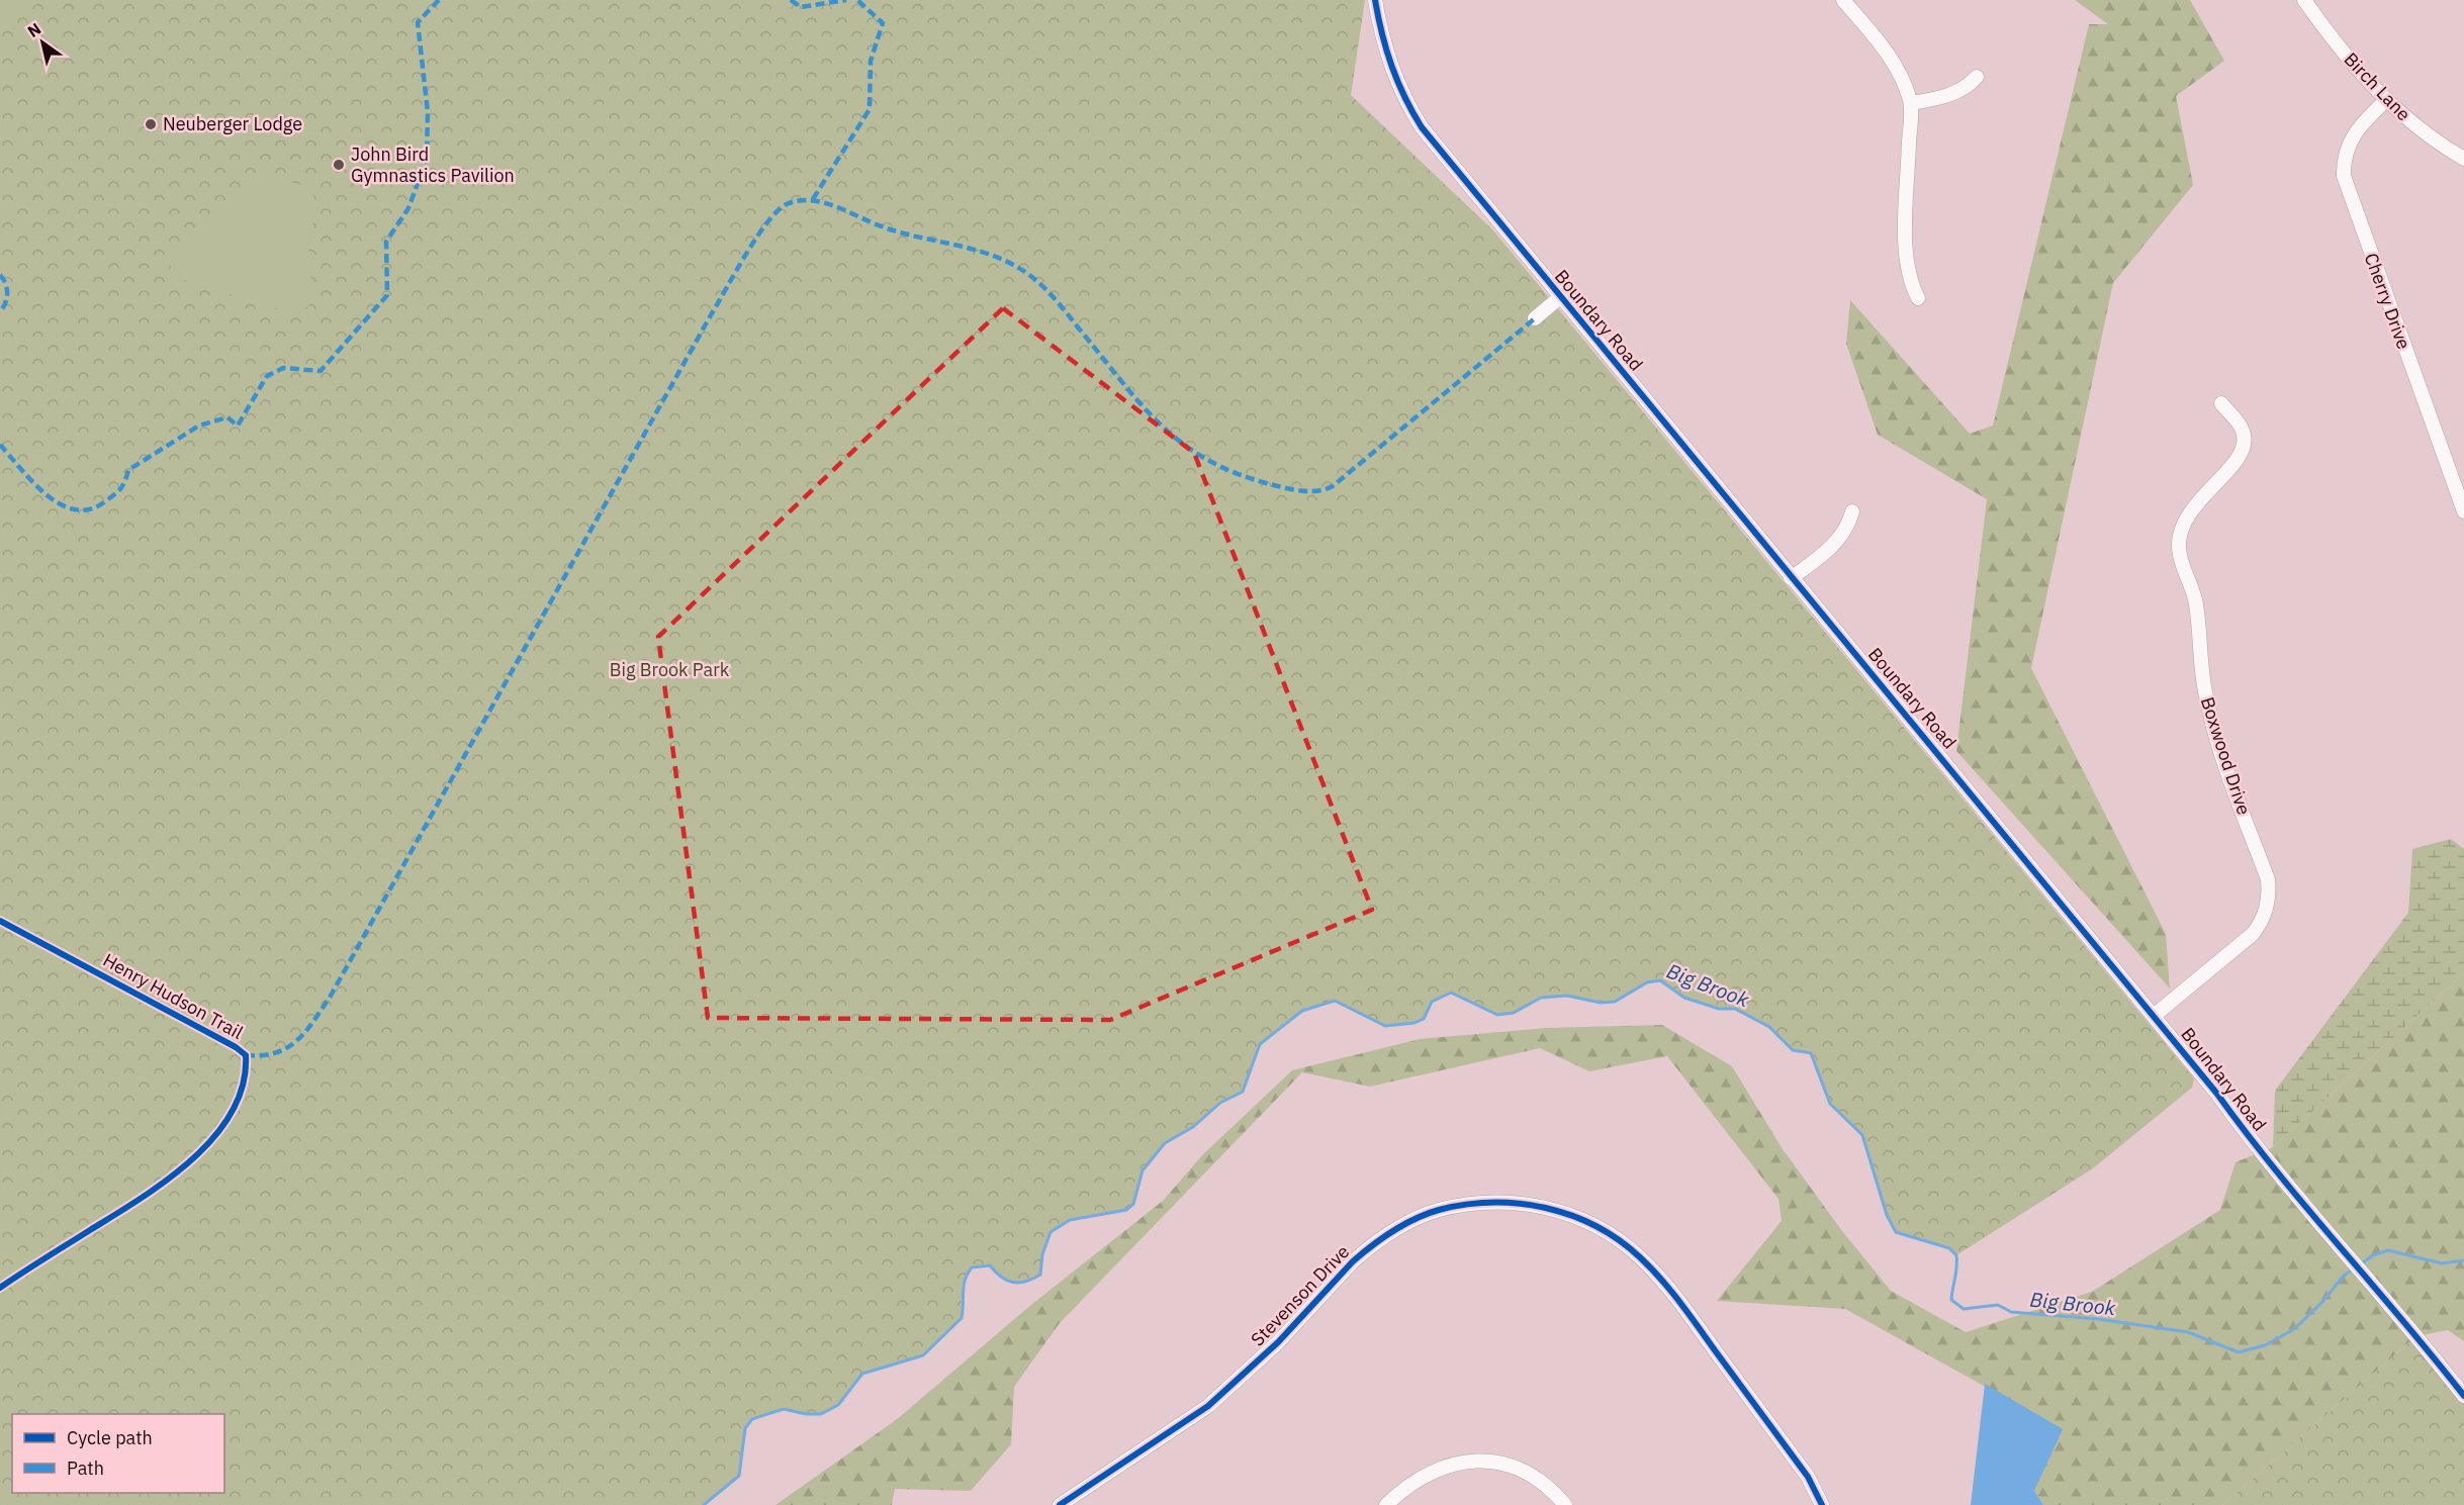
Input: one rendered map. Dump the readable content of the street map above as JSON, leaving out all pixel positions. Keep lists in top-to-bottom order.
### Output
{
  "streets": {
    "street": [
      "Birch Lane",
      "Cherry Drive",
      "Boundary Road",
      "Boxwood Drive",
      "Stevenson Drive"
    ],
    "cycle path": ["Henry Hudson Trail"]
  },
  "crossings": [
    ["Birch Lane", "Cherry Drive"],
    ["Boundary Road", "Boxwood Drive"]
  ],
  "water": ["Big Brook"],
  "parks": ["Big Brook Park"],
  "places": ["Neuberger Lodge", "John Bird Gymnastics Pavilion"],
  "legend": ["Cycle path", "Path"],
  "north": "top left"
}
